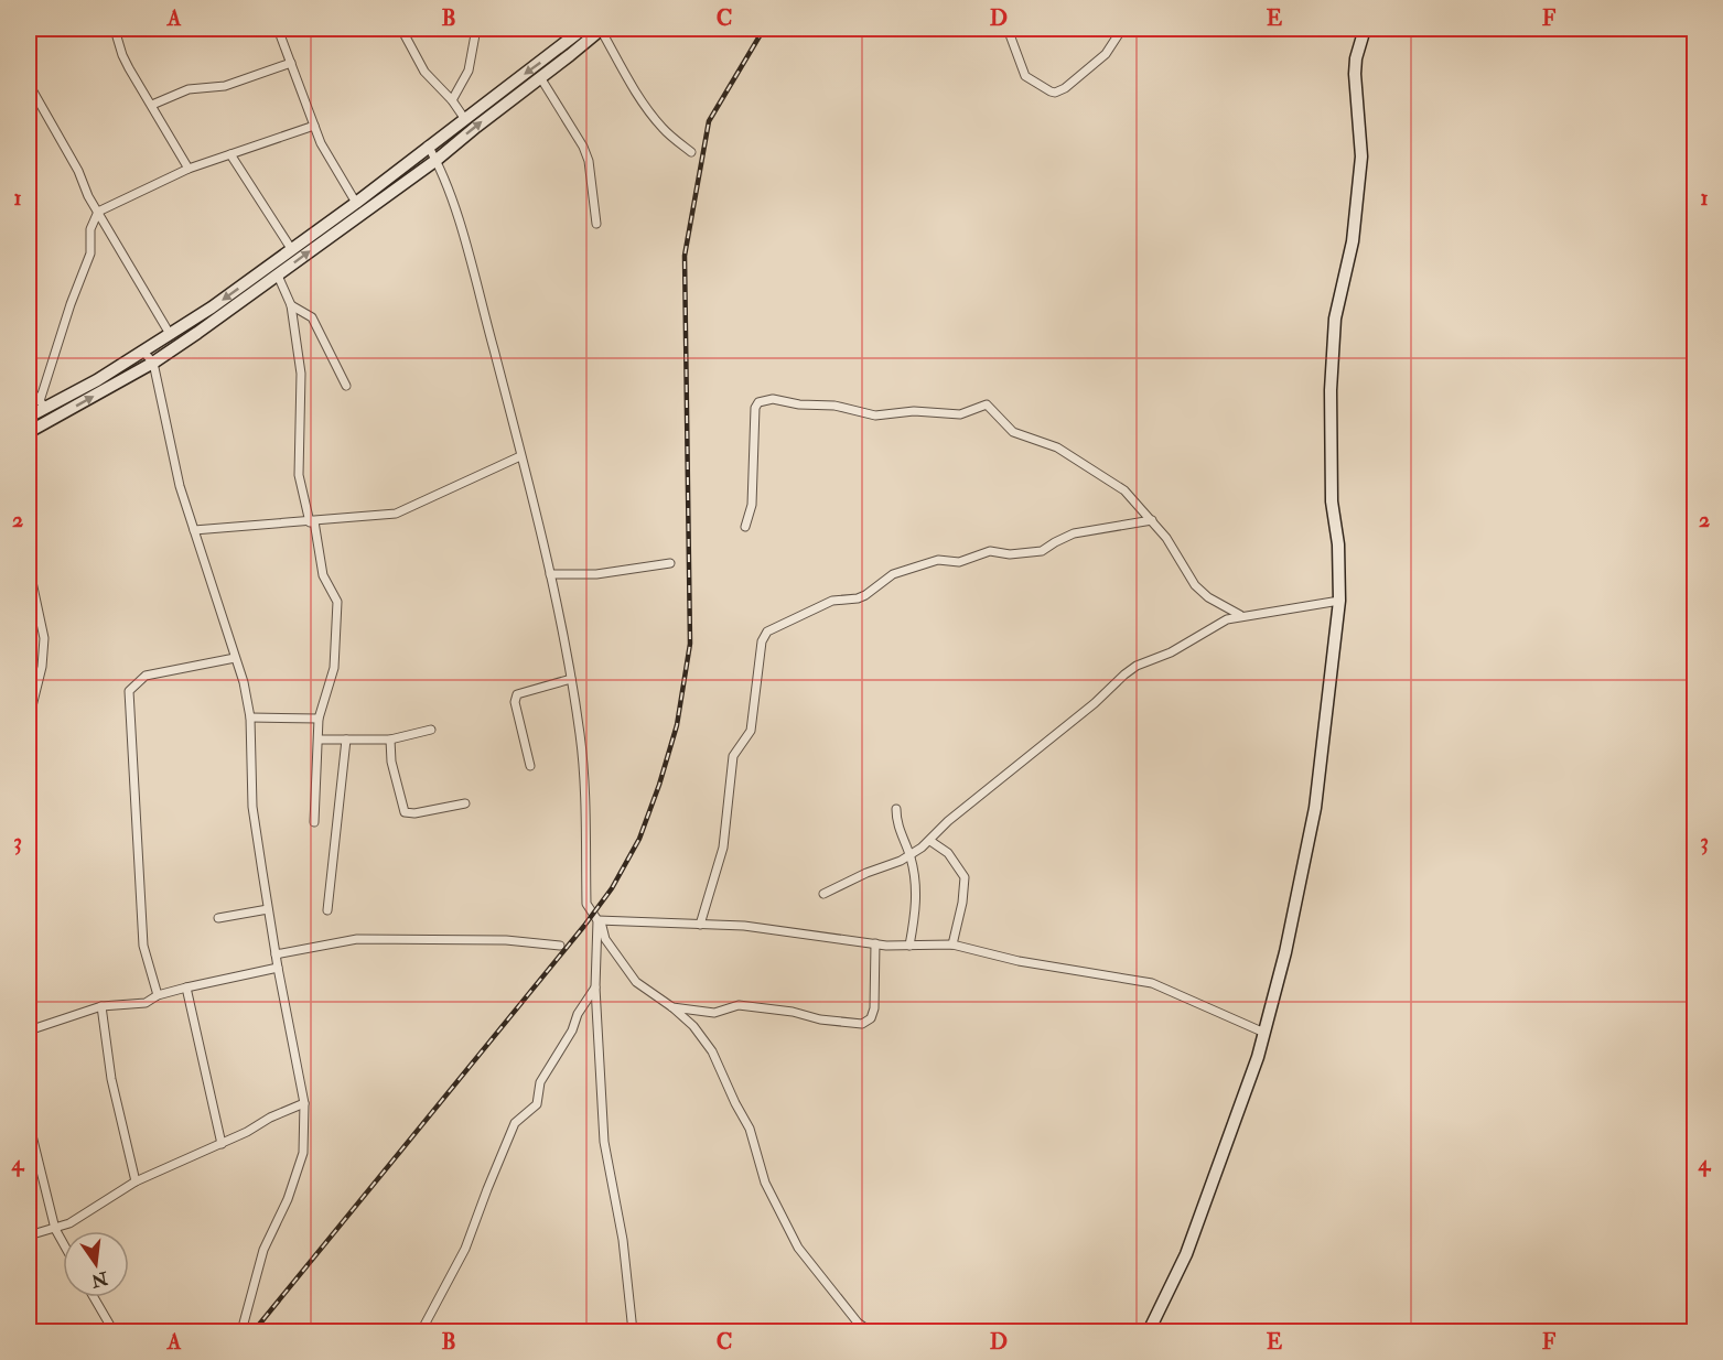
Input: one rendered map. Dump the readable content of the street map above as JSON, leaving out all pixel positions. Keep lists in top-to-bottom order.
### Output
{
  "north": "bottom",
  "grid": {
    "columns": [
      "A",
      "B",
      "C",
      "D",
      "E",
      "F"
    ],
    "rows": [
      "1",
      "2",
      "3",
      "4"
    ]
  }
}
